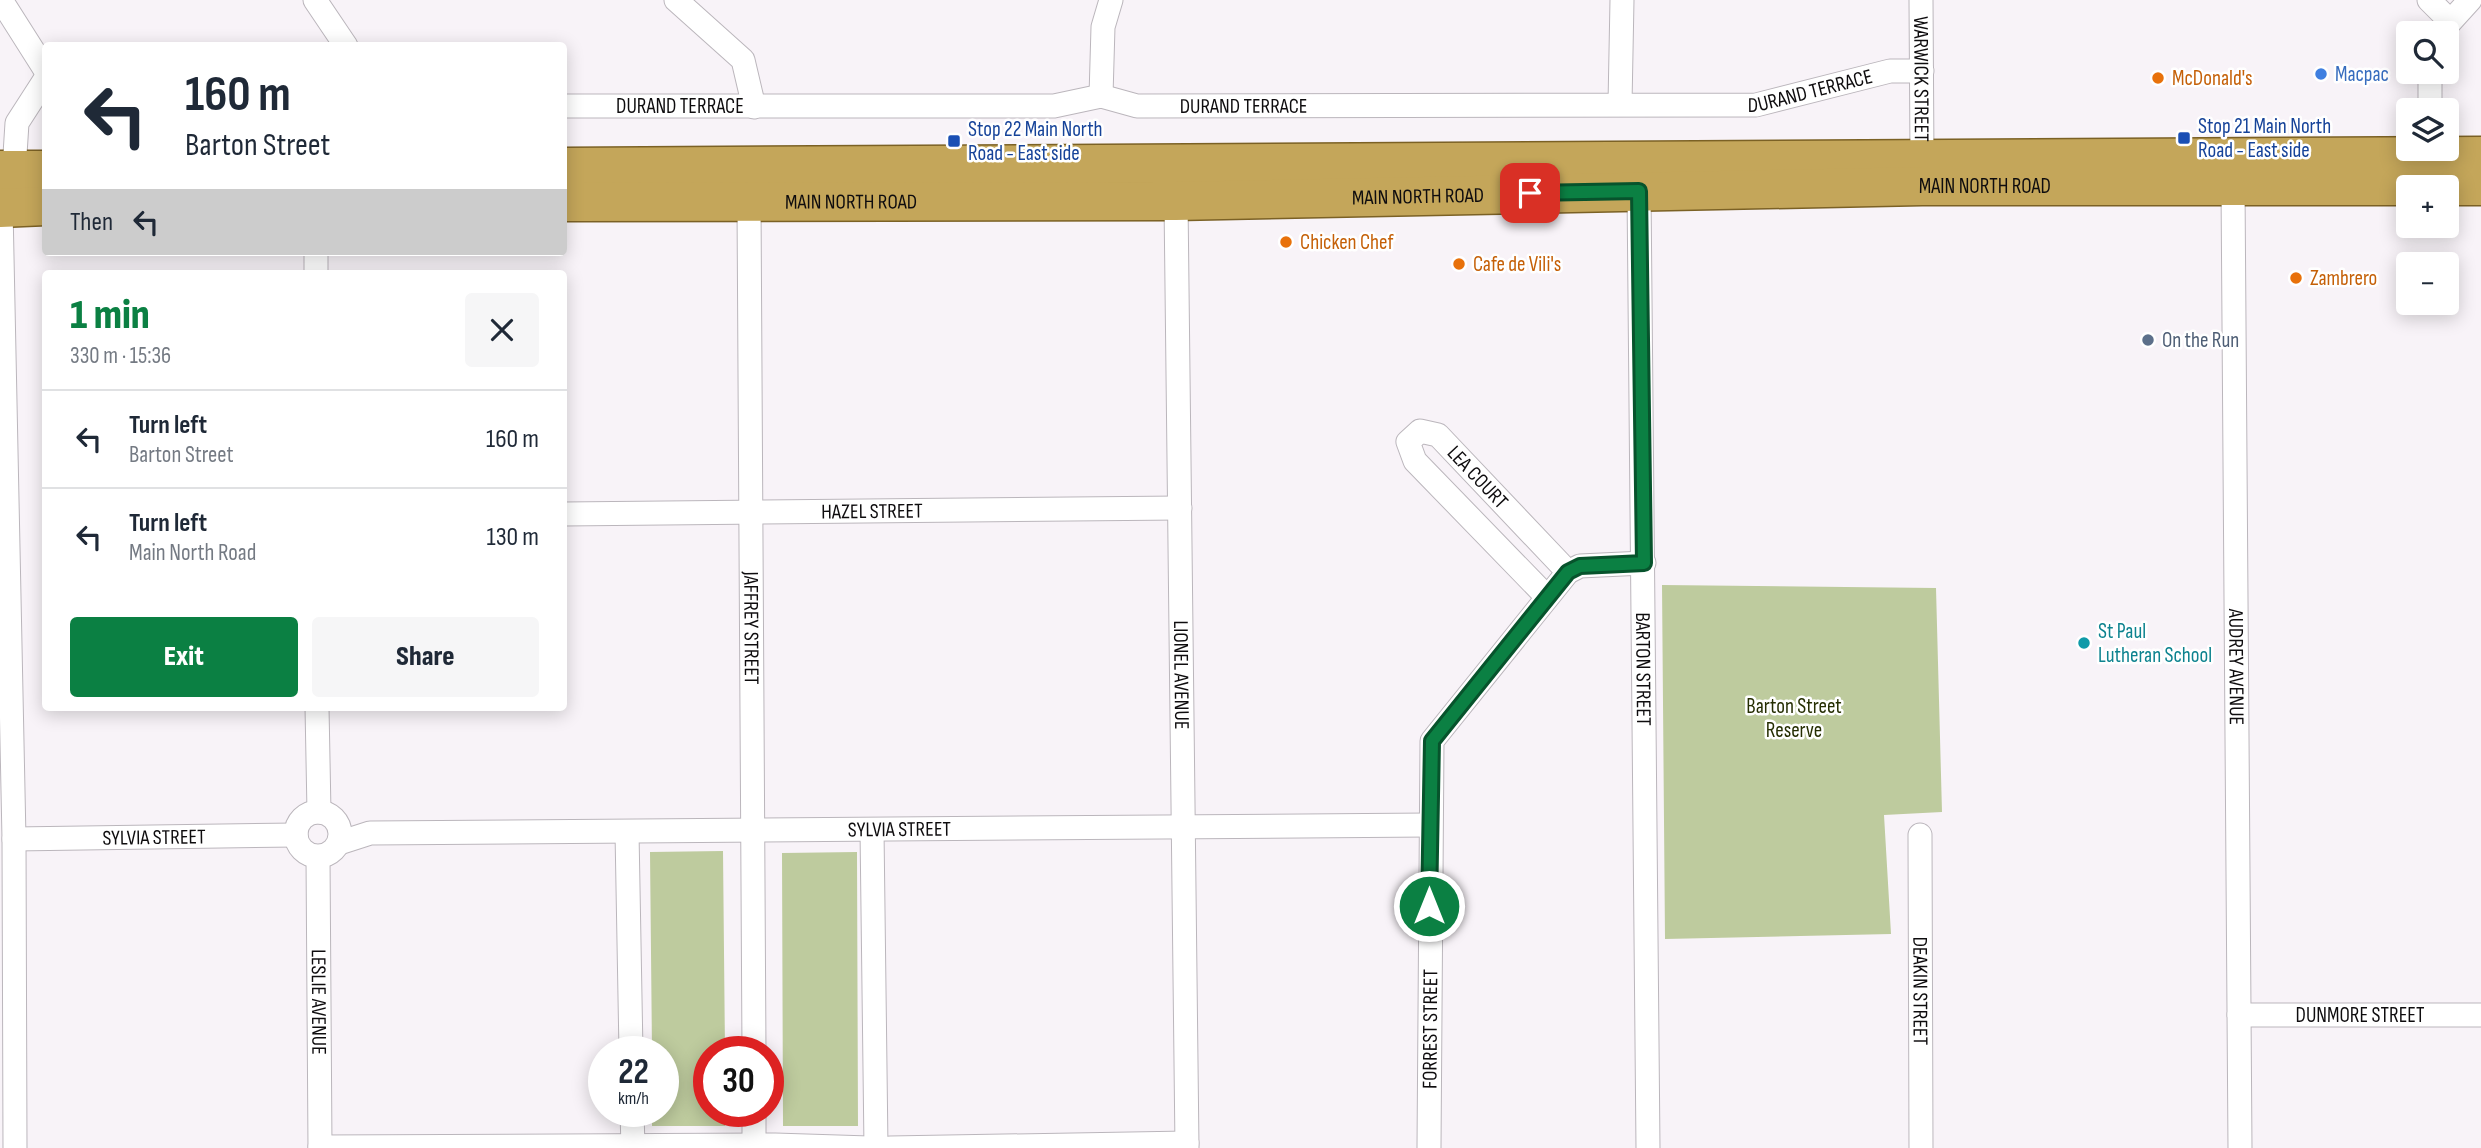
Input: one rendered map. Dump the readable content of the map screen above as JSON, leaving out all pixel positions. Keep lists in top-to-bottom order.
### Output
{
  "streets": {
    "highway": ["MAIN NORTH ROAD"],
    "street": [
      "WARWICK STREET",
      "DURAND TERRACE",
      "LEA COURT",
      "HAZEL STREET",
      "JAFFREY STREET",
      "AUDREY AVENUE",
      "BARTON STREET",
      "LIONEL AVENUE",
      "SYLVIA STREET",
      "DEAKIN STREET",
      "LESLIE AVENUE",
      "DUNMORE STREET",
      "FORREST STREET"
    ]
  },
  "crossings": [
    ["WARWICK STREET", "DURAND TERRACE"],
    ["WARWICK STREET", "MAIN NORTH ROAD"],
    ["MAIN NORTH ROAD", "JAFFREY STREET"],
    ["MAIN NORTH ROAD", "AUDREY AVENUE"],
    ["MAIN NORTH ROAD", "BARTON STREET"],
    ["MAIN NORTH ROAD", "LIONEL AVENUE"],
    ["LEA COURT", "FORREST STREET"],
    ["HAZEL STREET", "JAFFREY STREET"],
    ["HAZEL STREET", "LIONEL AVENUE"],
    ["JAFFREY STREET", "SYLVIA STREET"],
    ["AUDREY AVENUE", "DUNMORE STREET"],
    ["LIONEL AVENUE", "SYLVIA STREET"],
    ["SYLVIA STREET", "LESLIE AVENUE"],
    ["SYLVIA STREET", "FORREST STREET"]
  ],
  "parks": ["Barton Street Reserve"],
  "places": {
    "other": [
      "Macpac",
      "McDonald's",
      "Chicken Chef",
      "Cafe de Vili's",
      "Zambrero",
      "On the Run",
      "St Paul Lutheran School"
    ],
    "transit": ["Stop 21 Main North Road - East side", "Stop 22 Main North Road - East side"]
  },
  "page": {
    "map_buttons": ["+", "−"],
    "turn": ["160 m", "Barton Street"],
    "then": "Then",
    "heading": ["1 min", "330 m · 15:36"],
    "list": [
      {
        "name": "Turn left",
        "note": "Barton Street",
        "value": "160 m"
      },
      {
        "name": "Turn left",
        "note": "Main North Road",
        "value": "130 m"
      }
    ],
    "buttons": ["Exit", "Share"],
    "speed": "22 km/h",
    "limit": "30"
  }
}
